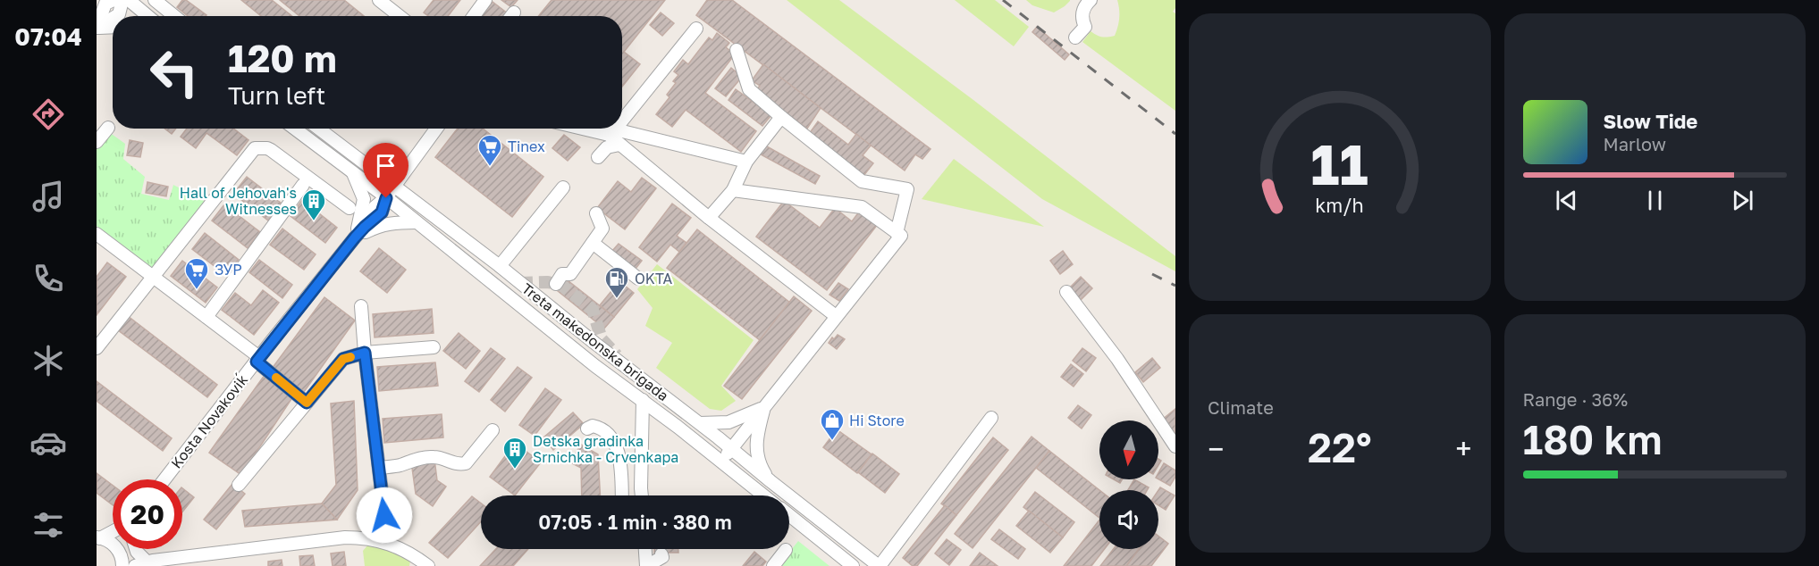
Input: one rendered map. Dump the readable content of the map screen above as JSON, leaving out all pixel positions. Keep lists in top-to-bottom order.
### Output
{
  "streets": {
    "street": ["Treta makedonska brigada", "Kosta Novakoviḱ"]
  },
  "crossings": [
    ["Treta makedonska brigada", "Kosta Novakoviḱ"]
  ],
  "places": {
    "supermarket": ["Tinex", "ЗУР"],
    "building": ["Hall of Jehovah's Witnesses", "Detska gradinka Srnichka - Crvenkapa"],
    "fuel station": ["OKTA"],
    "shop": ["Hi Store"]
  },
  "north": "bottom",
  "page": {
    "tabs": "07:04",
    "turn": ["120 m", "Turn left"],
    "song": ["Slow Tide", "Marlow"],
    "tile": [
      "Climate",
      ["Range · 36%", "180 km"]
    ],
    "heat": ["−", "22°", "+"],
    "limit": "20",
    "trip": "07:05 · 1 min · 380 m",
    "gauge": ["11", "km/h"]
  }
}
